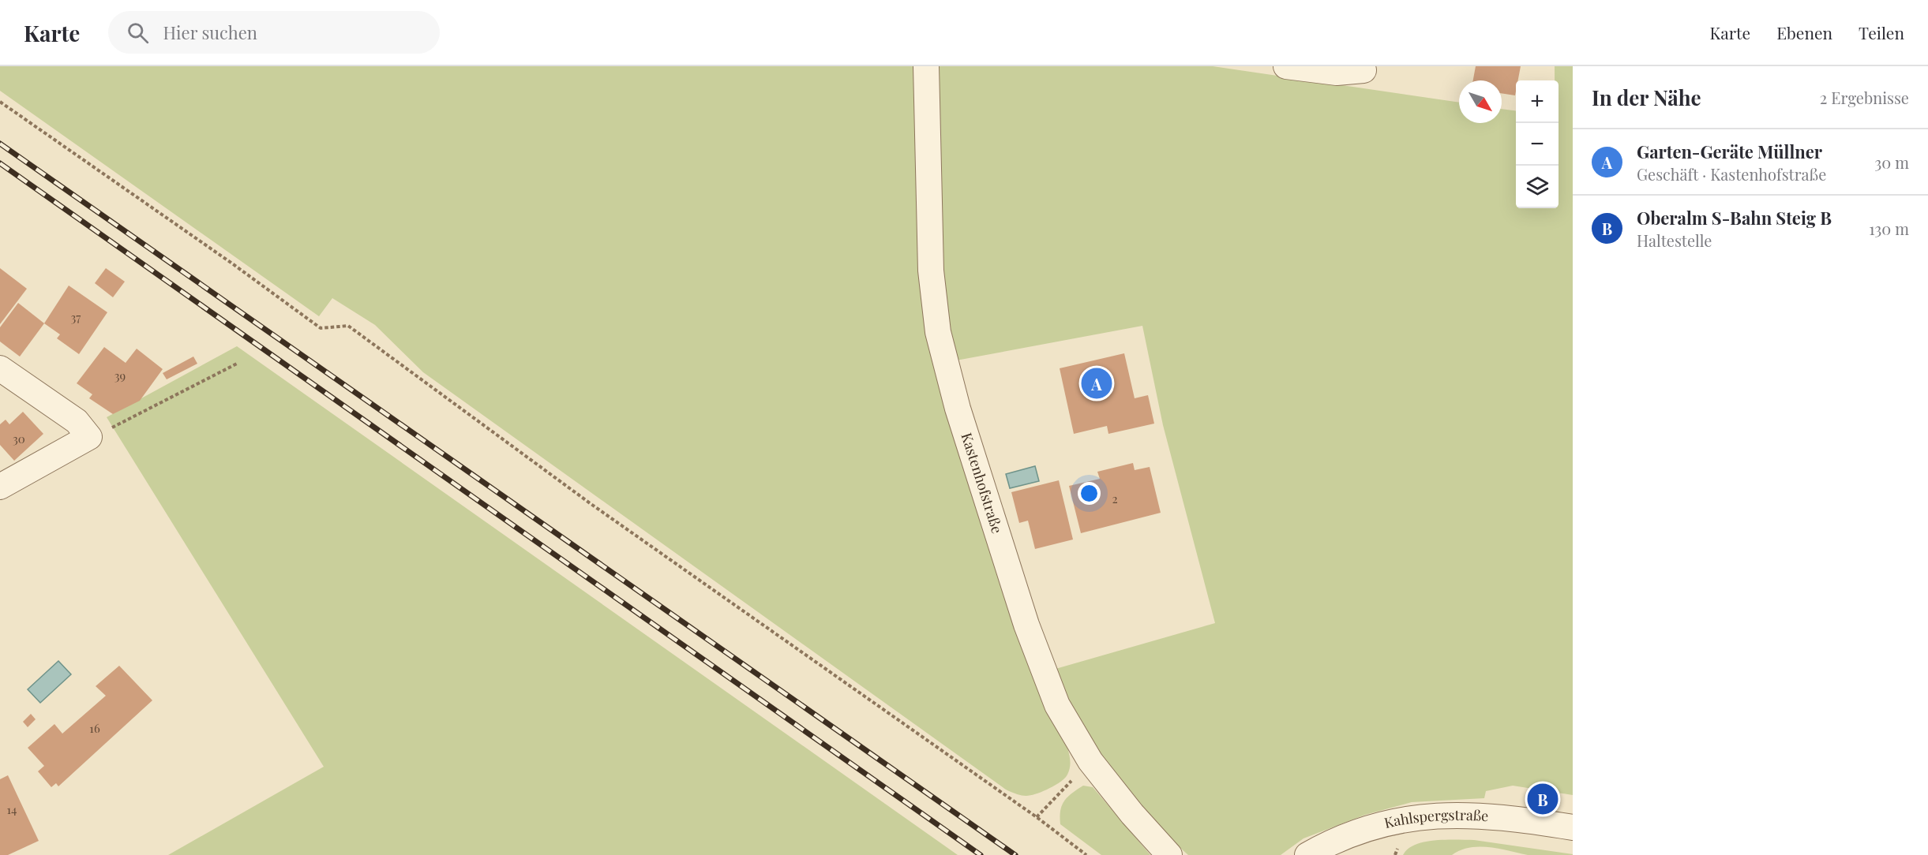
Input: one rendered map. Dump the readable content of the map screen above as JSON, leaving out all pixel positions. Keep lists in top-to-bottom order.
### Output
{
  "streets": {
    "street": ["Kastenhofstraße", "Kahlspergstraße"]
  },
  "house_numbers": [
    "37",
    "39",
    "30",
    "2",
    "16",
    "14"
  ],
  "north": "bottom right",
  "page": {
    "header": "Karte",
    "search": "Hier suchen",
    "nav": ["Karte", "Ebenen", "Teilen"],
    "heading": ["In der Nähe", "2 Ergebnisse"],
    "map_buttons": ["+", "−"],
    "list": [
      {
        "mark": "A",
        "name": "Garten-Geräte Müllner",
        "note": "Geschäft · Kastenhofstraße",
        "value": "30 m"
      },
      {
        "mark": "B",
        "name": "Oberalm S-Bahn Steig B",
        "note": "Haltestelle",
        "value": "130 m"
      }
    ],
    "pins": ["A", "B"]
  }
}
